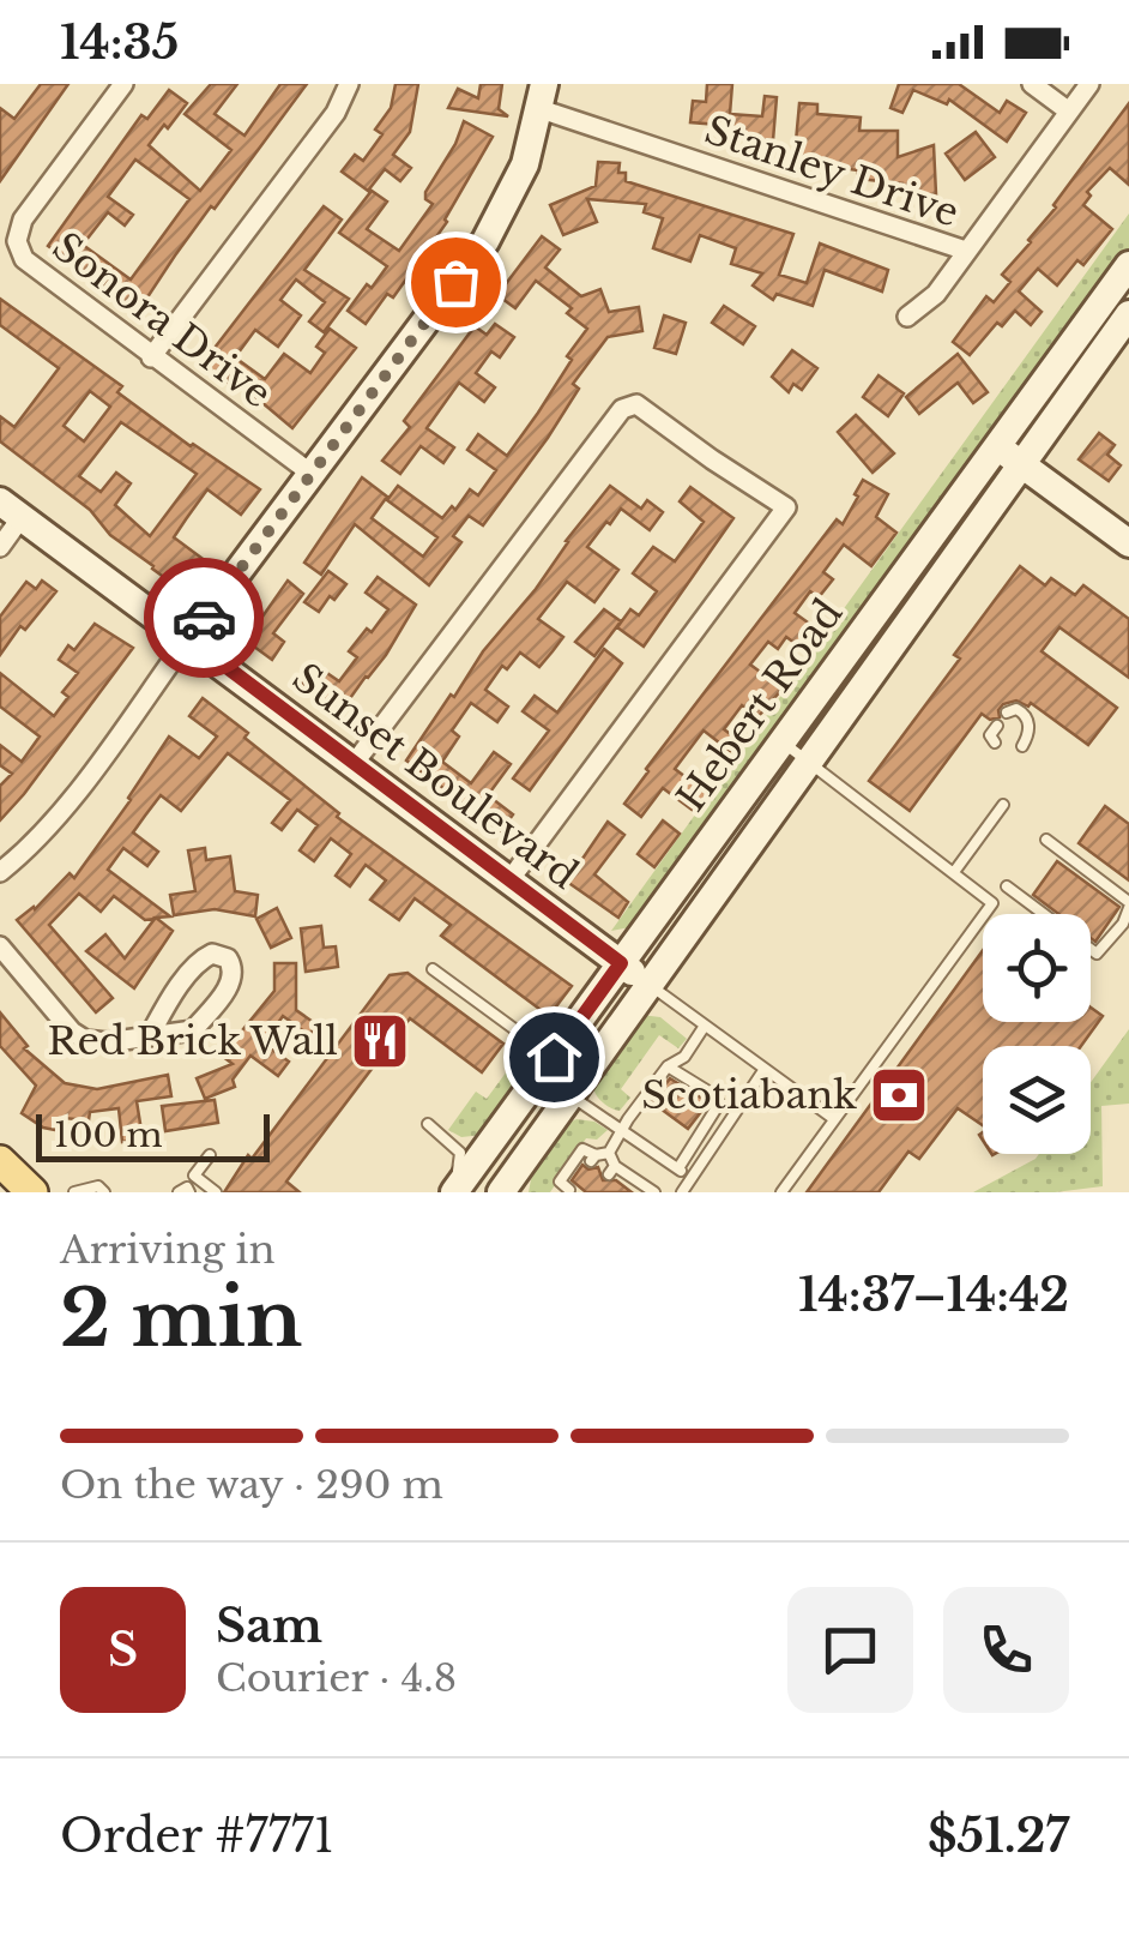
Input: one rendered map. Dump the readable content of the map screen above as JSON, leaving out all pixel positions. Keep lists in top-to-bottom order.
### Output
{
  "streets": {
    "main road": ["Hebert Road", "Sunset Boulevard"],
    "street": ["Stanley Drive", "Sonora Drive"]
  },
  "crossings": [
    ["Hebert Road", "Sunset Boulevard"]
  ],
  "places": {
    "restaurant": ["Red Brick Wall"],
    "bank": ["Scotiabank"]
  },
  "scale_bar": "100 m",
  "page": {
    "status": "14:35",
    "scale": "100 m",
    "heading": ["2 min", "Arriving in", "14:37–14:42"],
    "panel": [
      "Sam",
      "Courier · 4.8",
      "Order #7771",
      "$51.27"
    ],
    "bar": "On the way · 290 m",
    "round": "S"
  }
}
